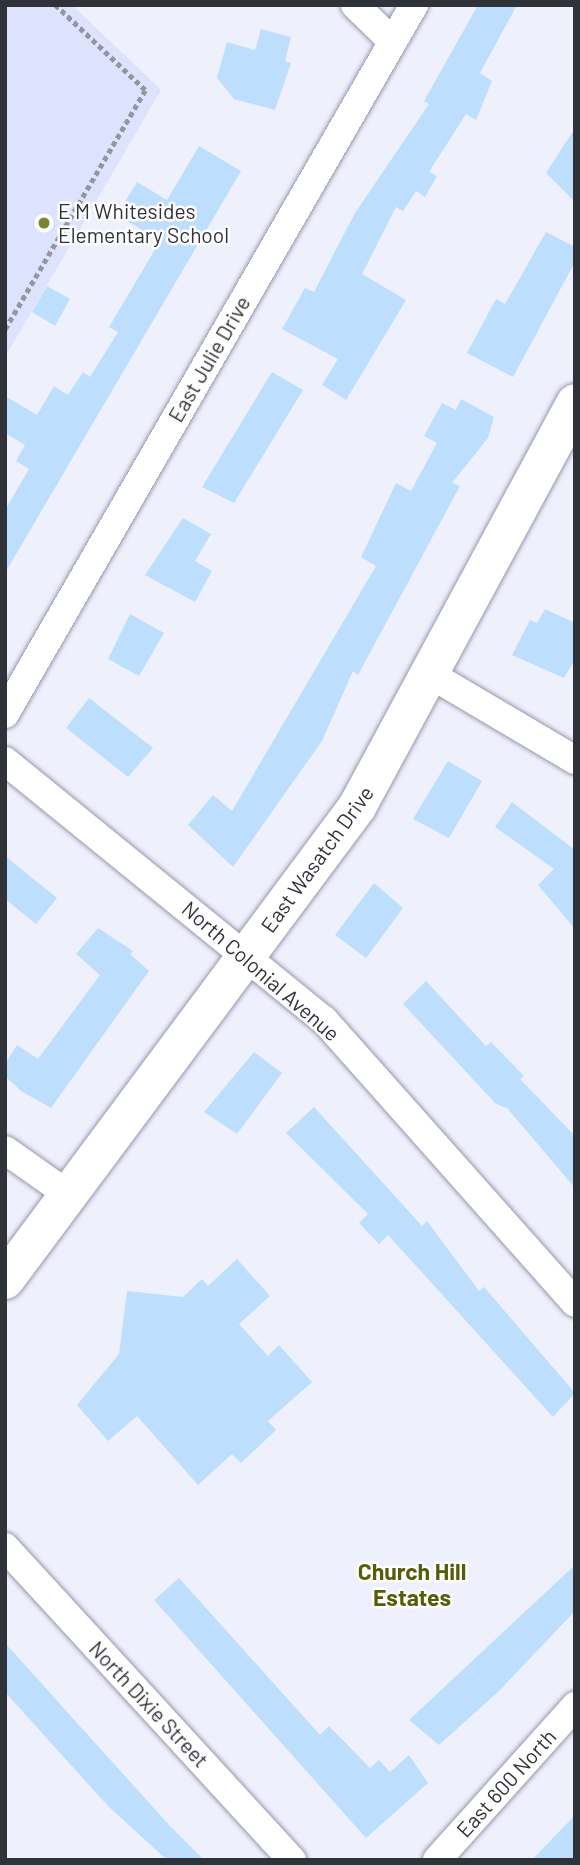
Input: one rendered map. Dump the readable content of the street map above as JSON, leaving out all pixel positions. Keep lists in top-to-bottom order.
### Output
{
  "streets": {
    "street": [
      "East Julie Drive",
      "East Wasatch Drive",
      "North Colonial Avenue",
      "North Dixie Street",
      "East 600 North"
    ]
  },
  "crossings": [
    ["East Wasatch Drive", "North Colonial Avenue"]
  ],
  "districts": ["Church Hill Estates"],
  "places": ["E M Whitesides Elementary School"]
}
